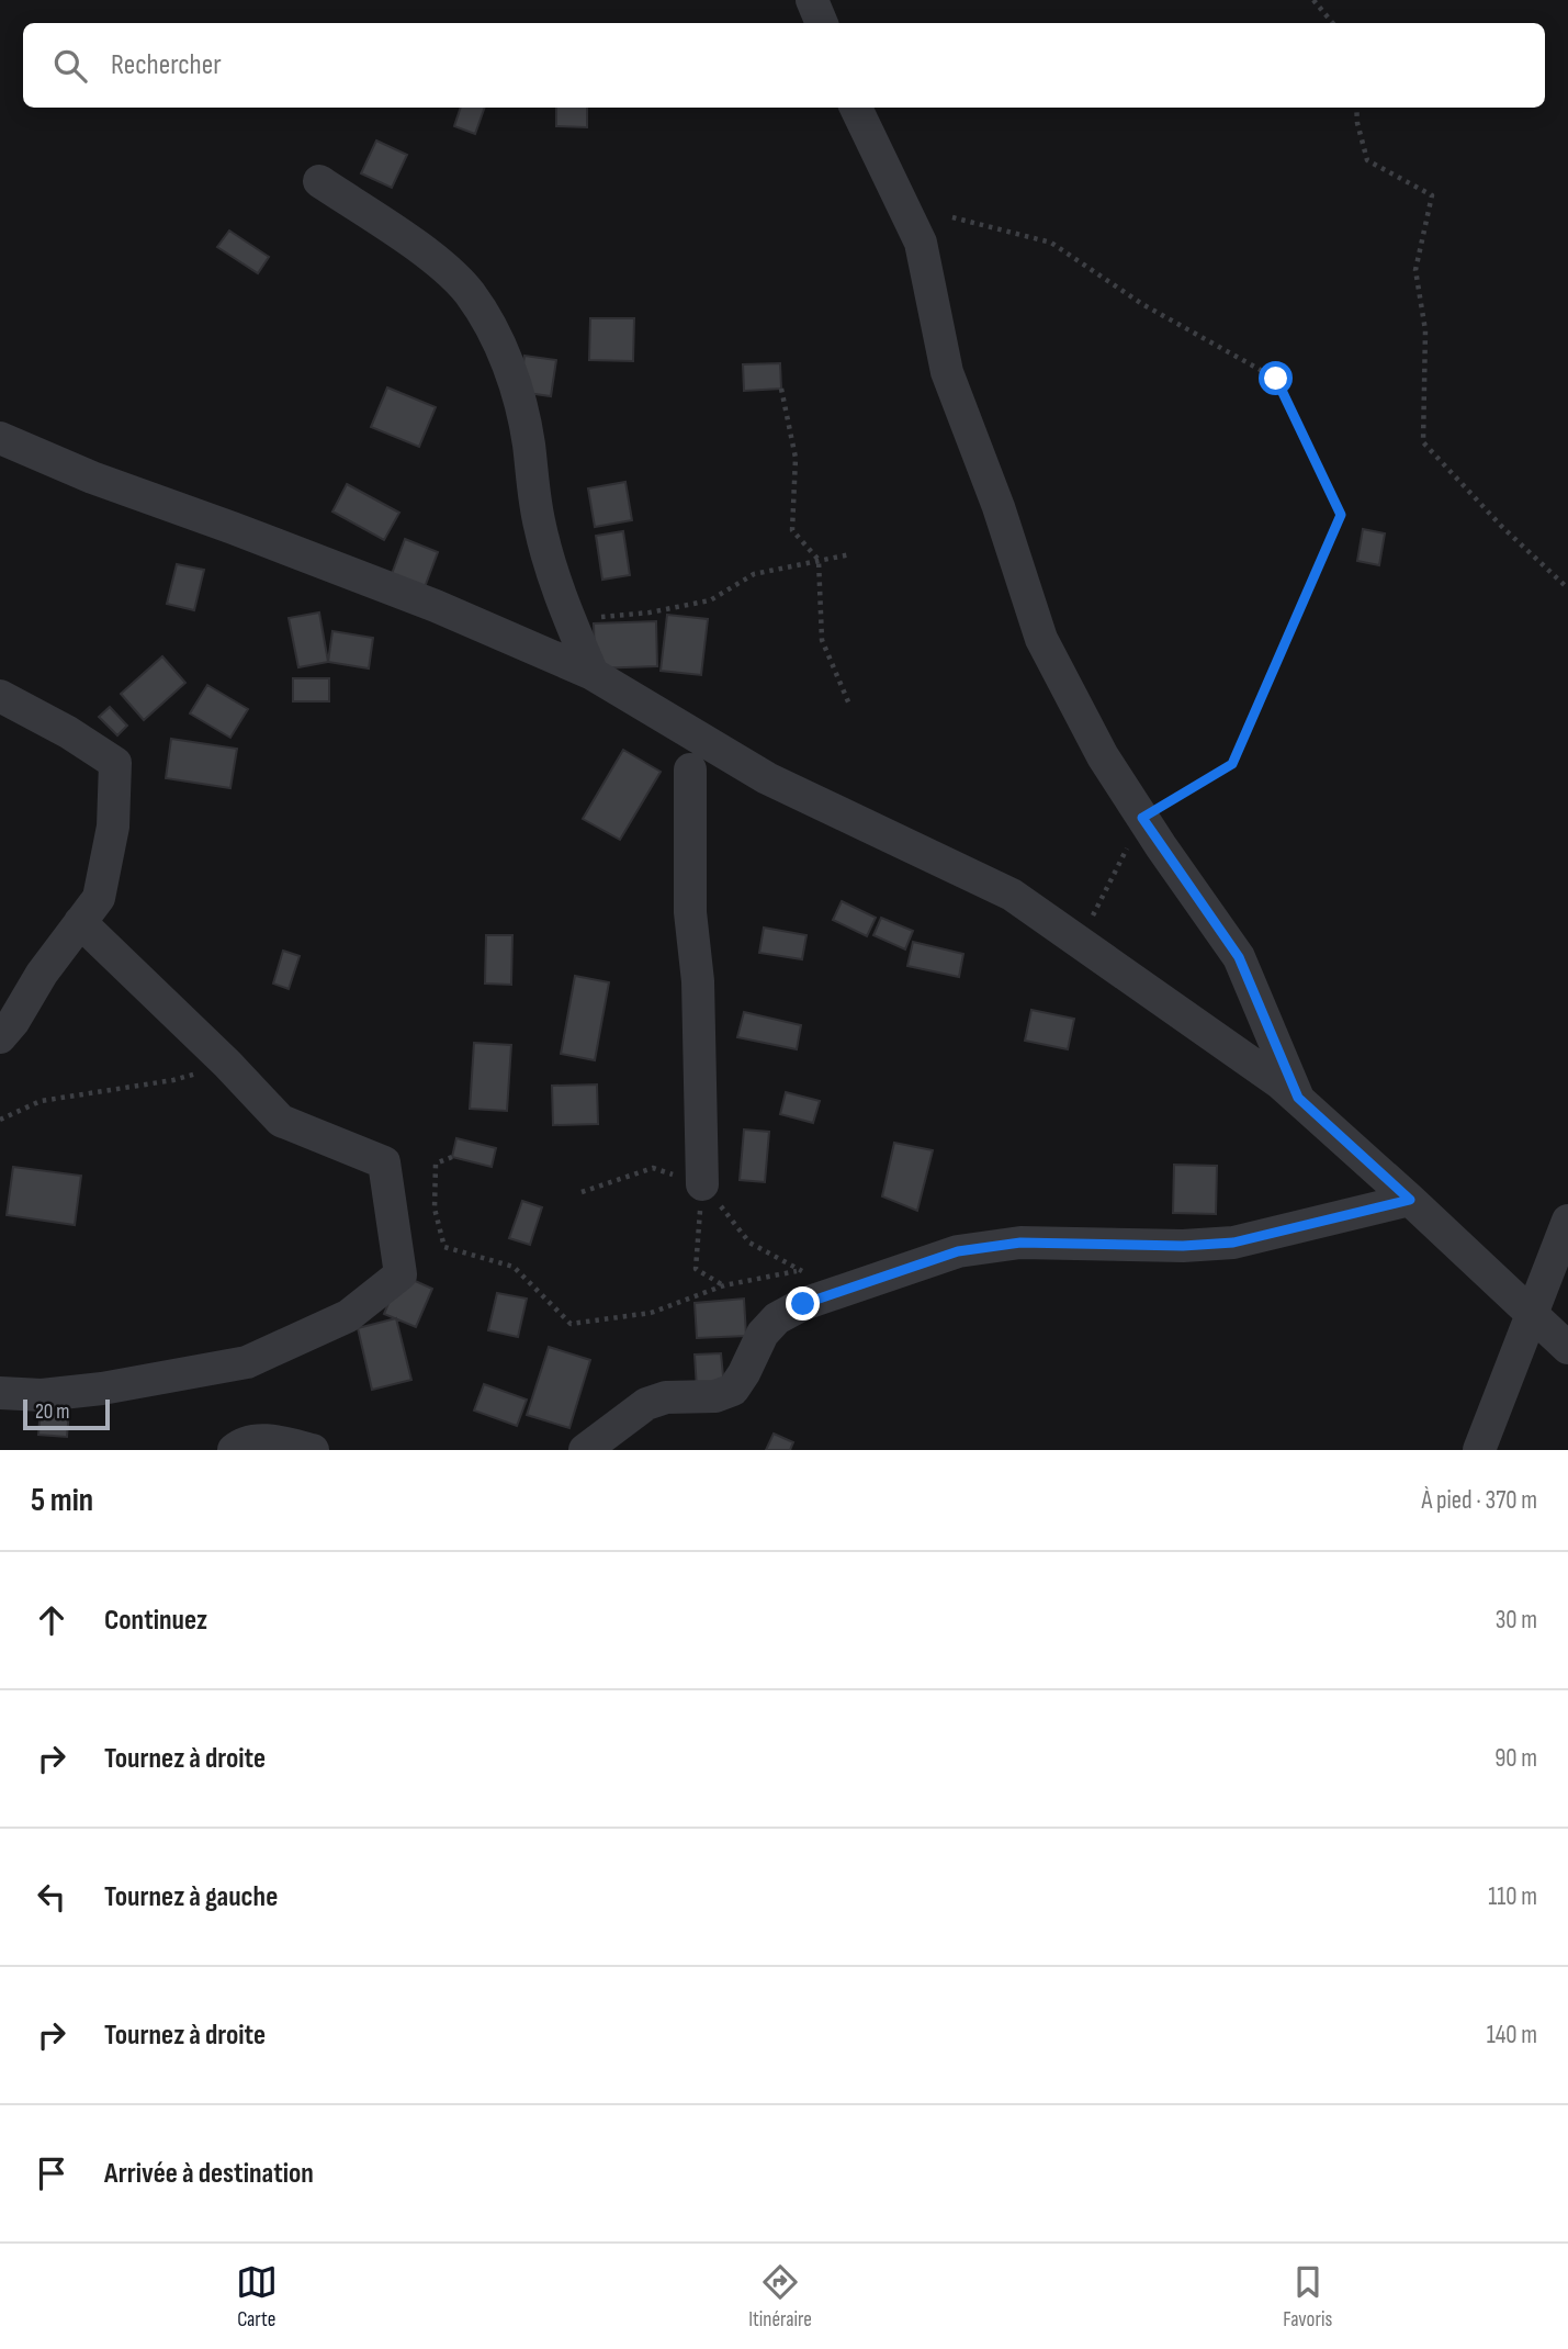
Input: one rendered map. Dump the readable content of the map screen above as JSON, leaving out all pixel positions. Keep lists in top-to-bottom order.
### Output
{
  "scale_bar": "20 m",
  "page": {
    "search": "Rechercher",
    "scale": "20 m",
    "heading": ["5 min", "À pied · 370 m"],
    "list": [
      ["Continuez", "30 m"],
      ["Tournez à droite", "90 m"],
      ["Tournez à gauche", "110 m"],
      ["Tournez à droite", "140 m"],
      "Arrivée à destination"
    ],
    "nav": ["Carte", "Itinéraire", "Favoris"]
  }
}
